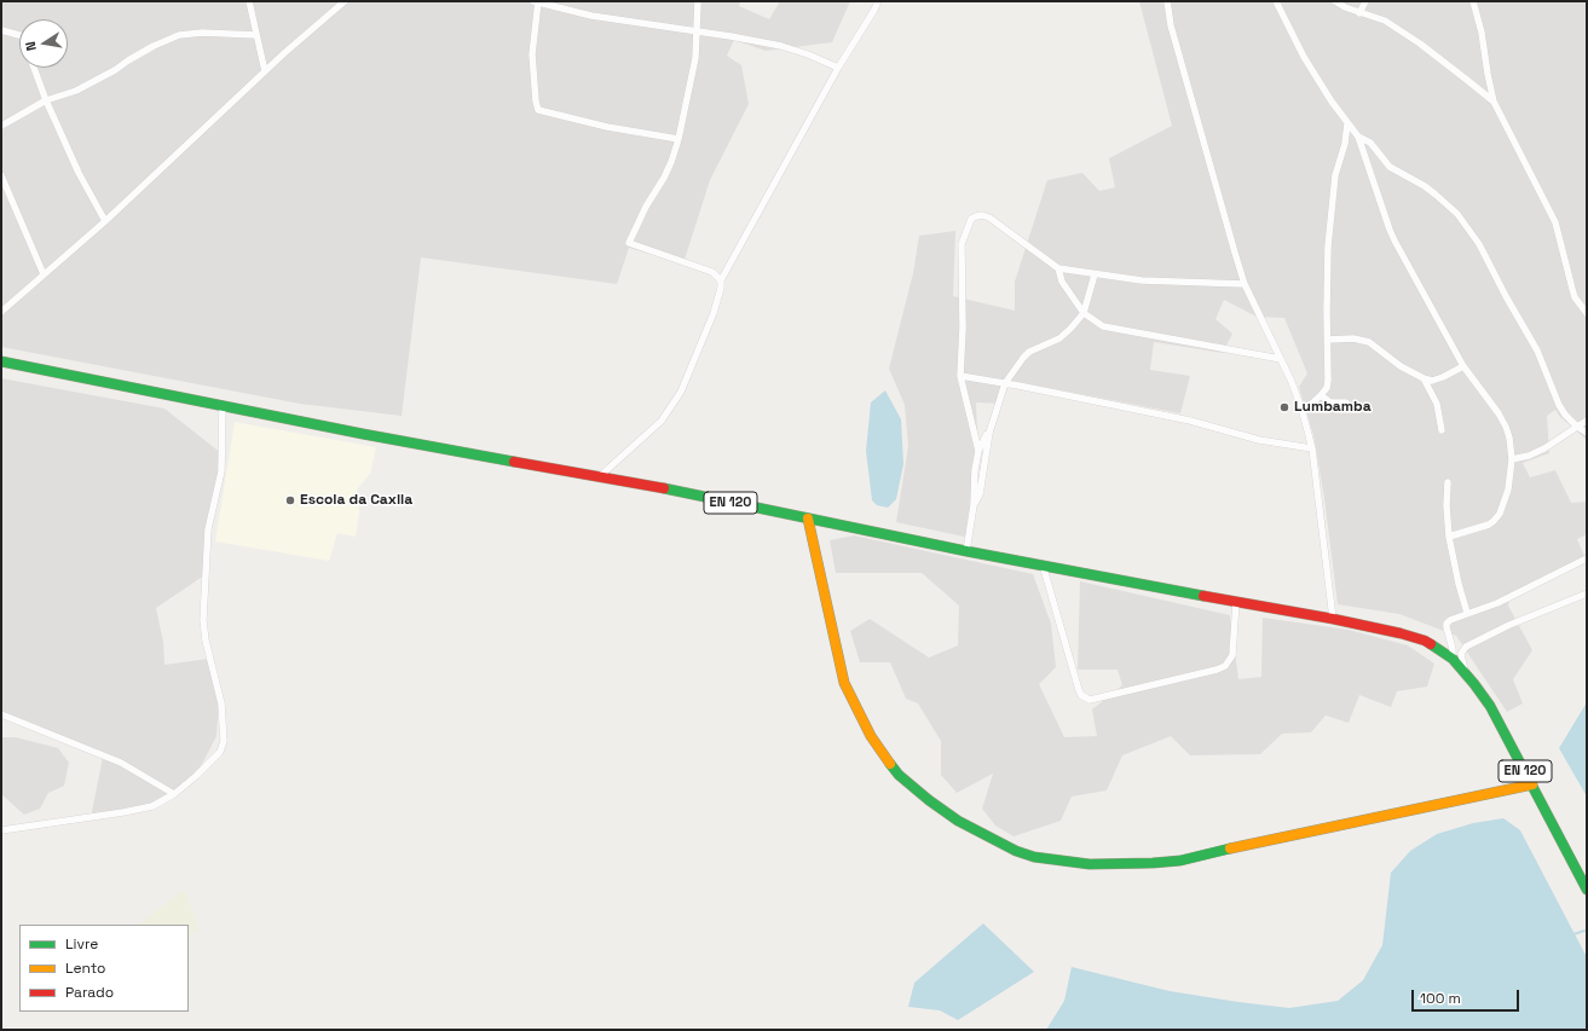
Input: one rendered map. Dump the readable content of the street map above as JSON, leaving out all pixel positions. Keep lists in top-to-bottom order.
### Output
{
  "streets": {
    "main road": ["EN 120"]
  },
  "places": ["Lumbamba", "Escola da Caxila"],
  "legend": ["Livre", "Lento", "Parado"],
  "scale_bar": "100 m",
  "north": "left"
}
